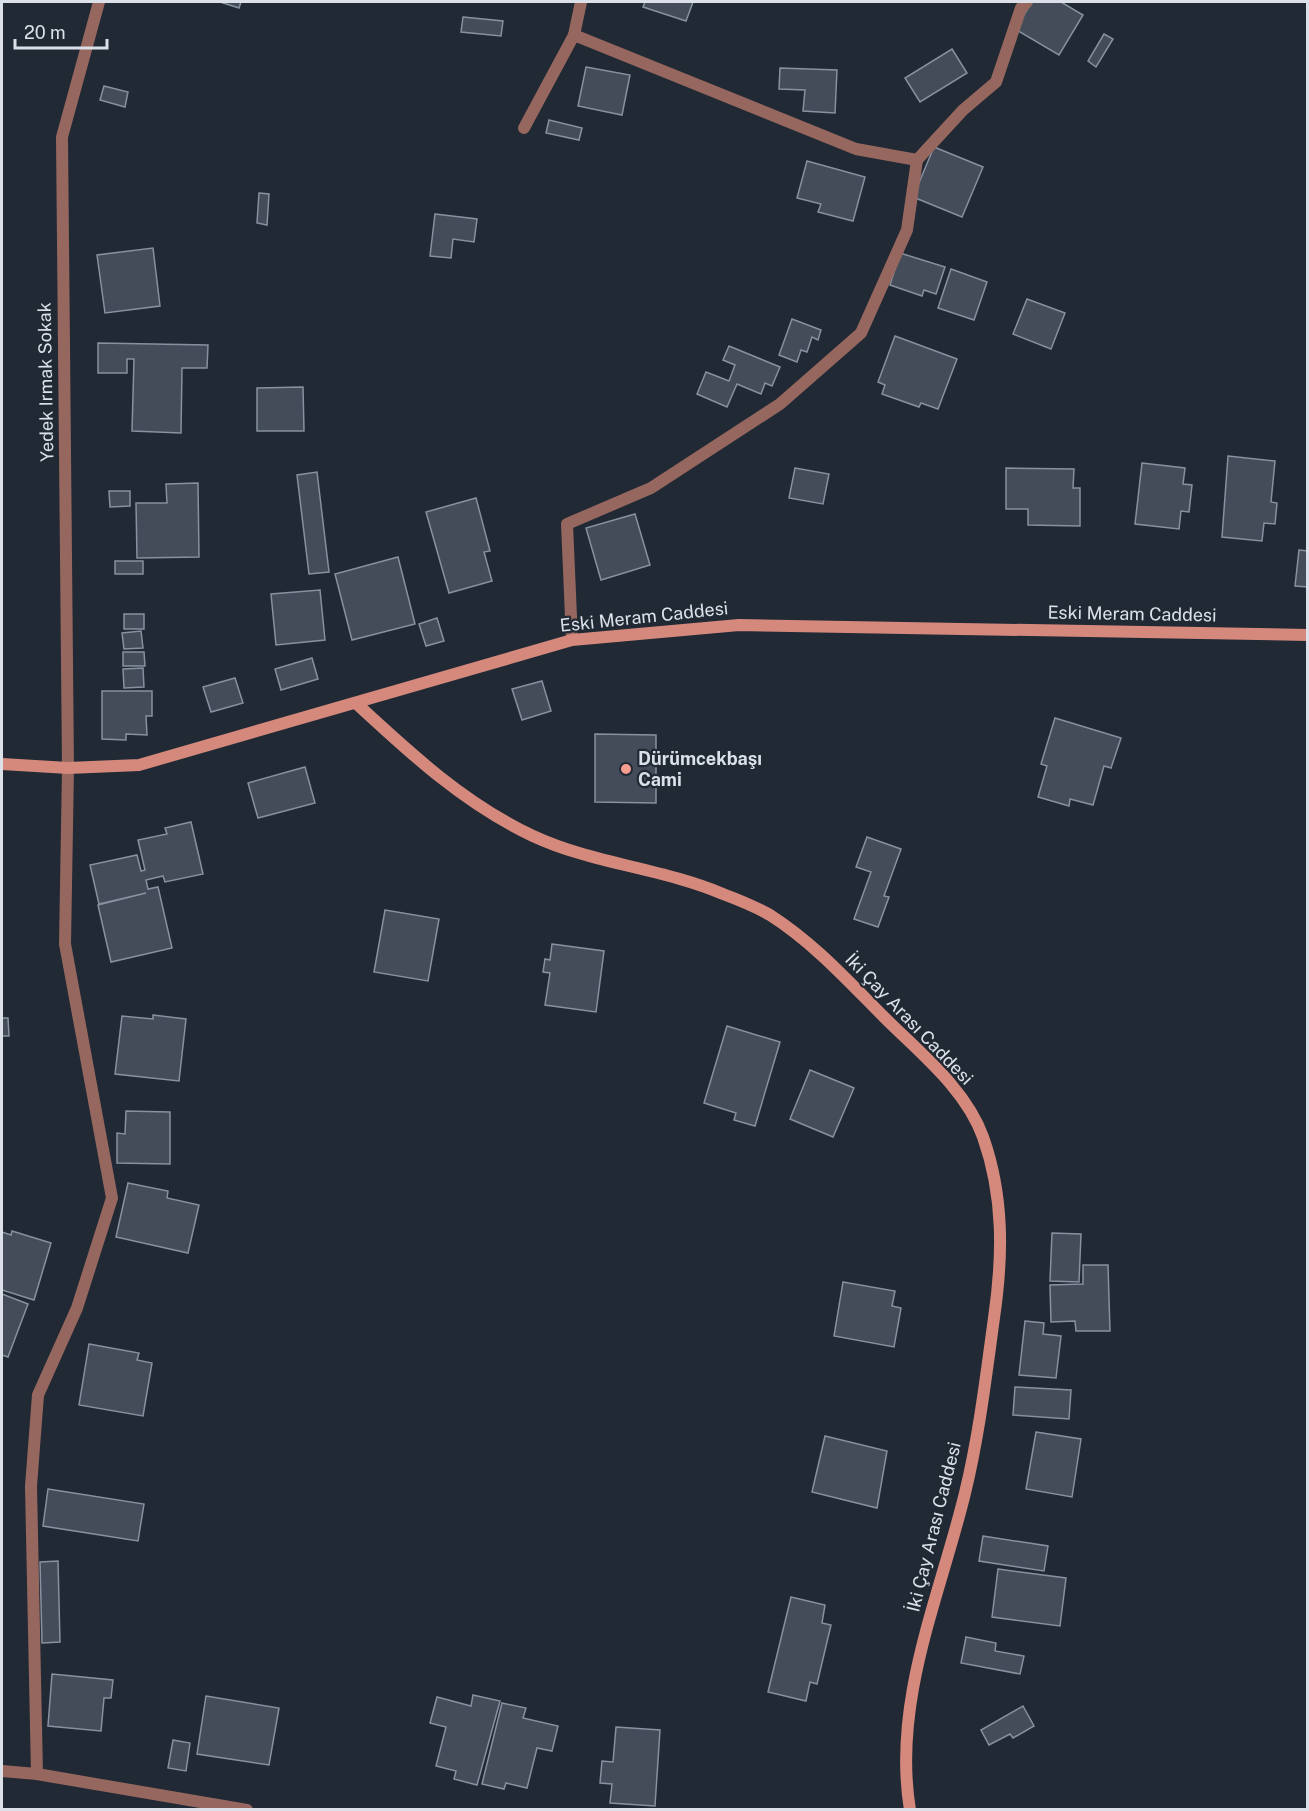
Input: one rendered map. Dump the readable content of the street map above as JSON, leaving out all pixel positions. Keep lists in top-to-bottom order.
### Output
{
  "streets": {
    "street": ["Yedek Irmak Sokak", "Eski Meram Caddesi", "İki Çay Arası Caddesi"]
  },
  "crossings": [
    ["Yedek Irmak Sokak", "Eski Meram Caddesi"],
    ["Eski Meram Caddesi", "İki Çay Arası Caddesi"]
  ],
  "places": ["Dürümcekbaşı Cami"],
  "scale_bar": "20 m"
}
